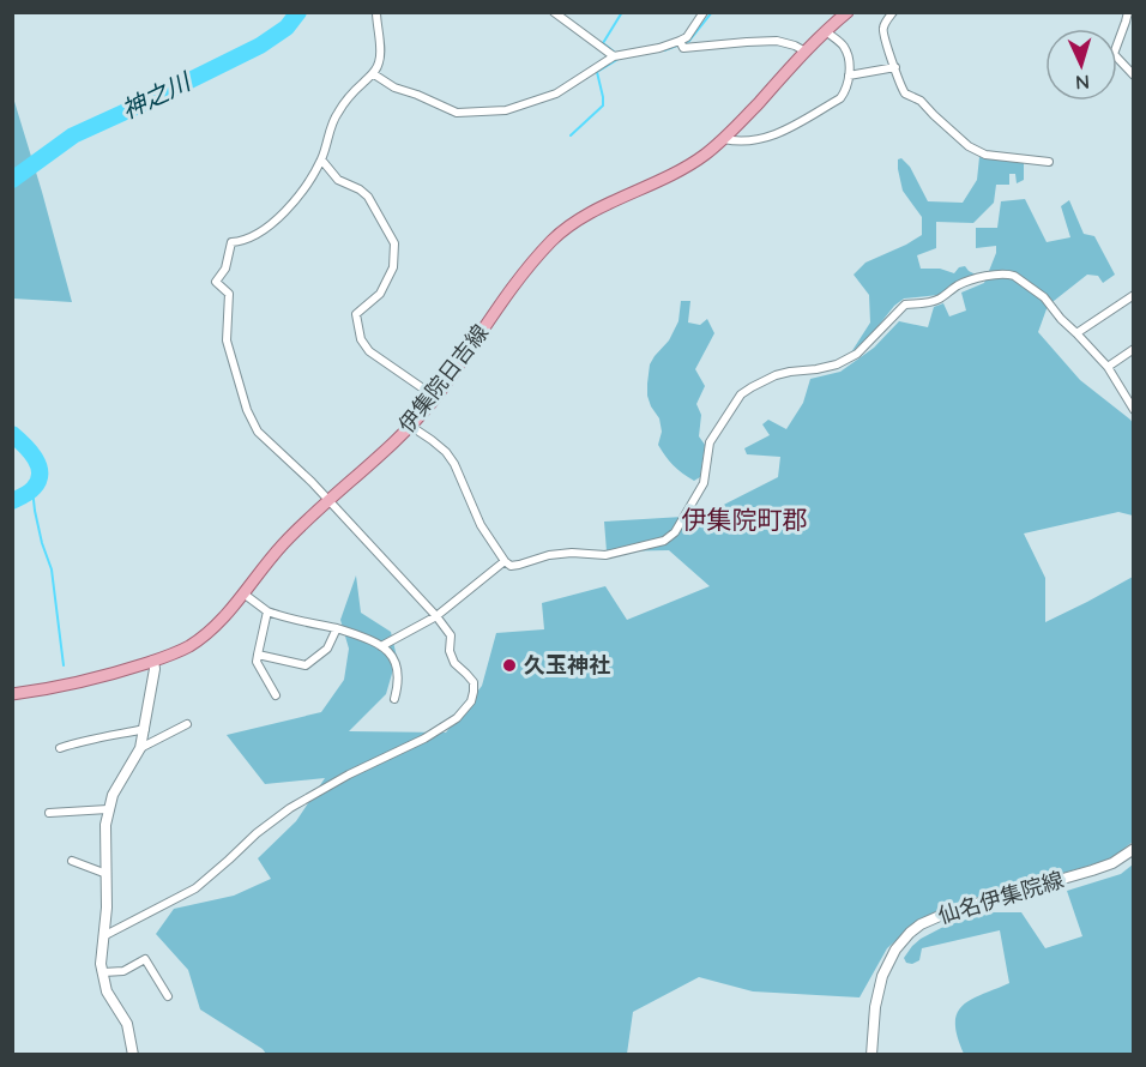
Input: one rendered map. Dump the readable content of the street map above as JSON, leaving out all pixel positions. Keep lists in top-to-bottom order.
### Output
{
  "streets": {
    "main road": ["伊集院日吉線"],
    "street": ["仙名伊集院線"]
  },
  "districts": ["伊集院町郡"],
  "water": ["神之川"],
  "places": ["久玉神社"],
  "north": "bottom"
}
